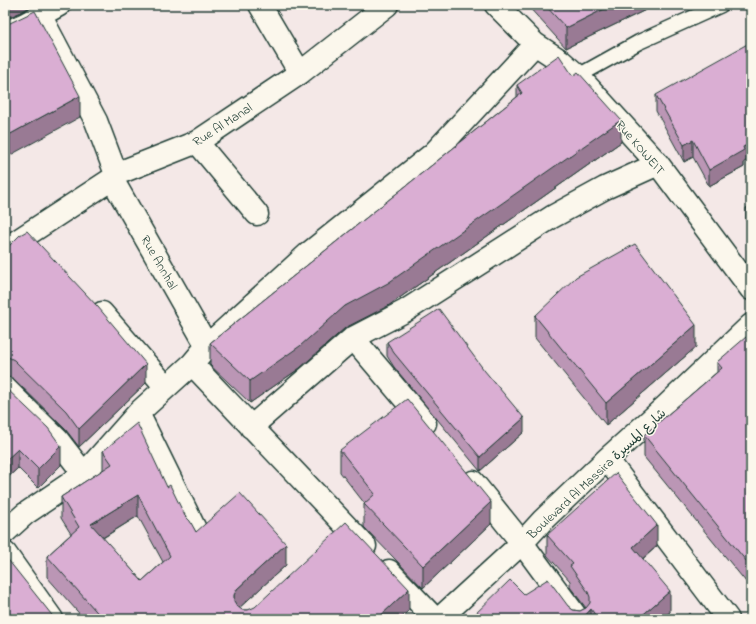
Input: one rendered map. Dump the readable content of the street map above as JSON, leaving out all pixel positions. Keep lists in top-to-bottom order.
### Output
{
  "streets": {
    "street": [
      "Rue Al Manal",
      "Rue KOWEIT",
      "Rue Annhal",
      "Boulevard Al Massira شارع المسيرة"
    ]
  },
  "crossings": [
    ["Rue Al Manal", "Rue Annhal"]
  ]
}
